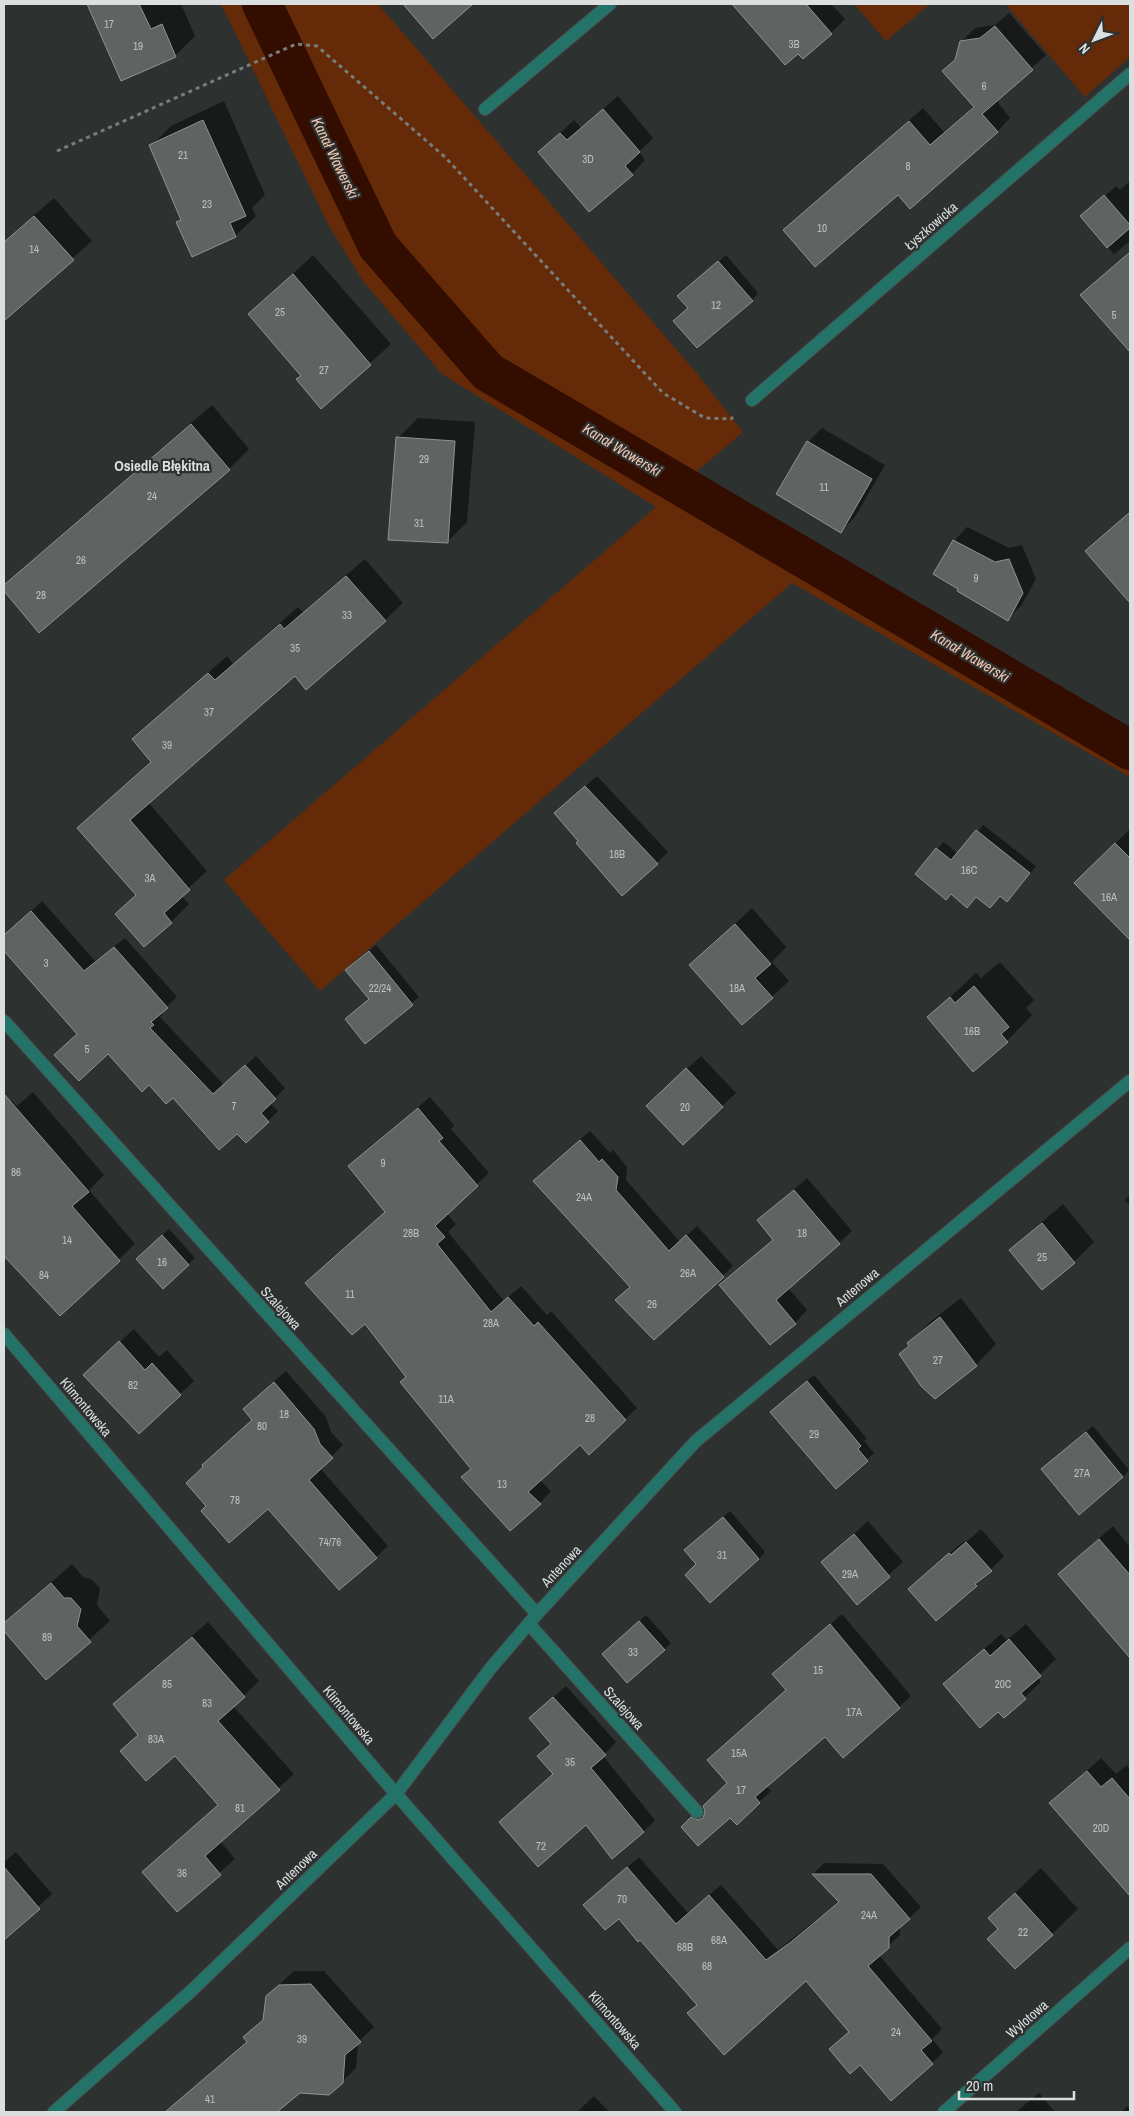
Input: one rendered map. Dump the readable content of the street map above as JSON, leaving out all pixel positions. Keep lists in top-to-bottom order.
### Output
{
  "streets": {
    "street": [
      "Łyszkowicka",
      "Antenowa",
      "Szalejowa",
      "Klimontowska",
      "Wylotowa"
    ]
  },
  "crossings": [
    ["Antenowa", "Szalejowa"],
    ["Antenowa", "Klimontowska"]
  ],
  "districts": ["Osiedle Błękitna"],
  "water": ["Kanał Wawerski"],
  "house_numbers": [
    "17",
    "3B",
    "19",
    "6",
    "21",
    "3D",
    "8",
    "23",
    "10",
    "14",
    "12",
    "25",
    "5",
    "27",
    "29",
    "11",
    "24",
    "31",
    "26",
    "9",
    "28",
    "33",
    "35",
    "37",
    "39",
    "18B",
    "16C",
    "3A",
    "16A",
    "3",
    "22/24",
    "18A",
    "16B",
    "5",
    "7",
    "20",
    "9",
    "86",
    "24A",
    "28B",
    "18",
    "14",
    "25",
    "16",
    "26A",
    "84",
    "11",
    "26",
    "28A",
    "27",
    "82",
    "11A",
    "18",
    "28",
    "80",
    "29",
    "27A",
    "13",
    "78",
    "74/76",
    "31",
    "29A",
    "89",
    "33",
    "15",
    "85",
    "20C",
    "83",
    "17A",
    "83A",
    "15A",
    "35",
    "17",
    "81",
    "20D",
    "72",
    "36",
    "70",
    "24A",
    "22",
    "68A",
    "68B",
    "68",
    "24",
    "39",
    "41"
  ],
  "scale_bar": "20 m",
  "north": "bottom left"
}
